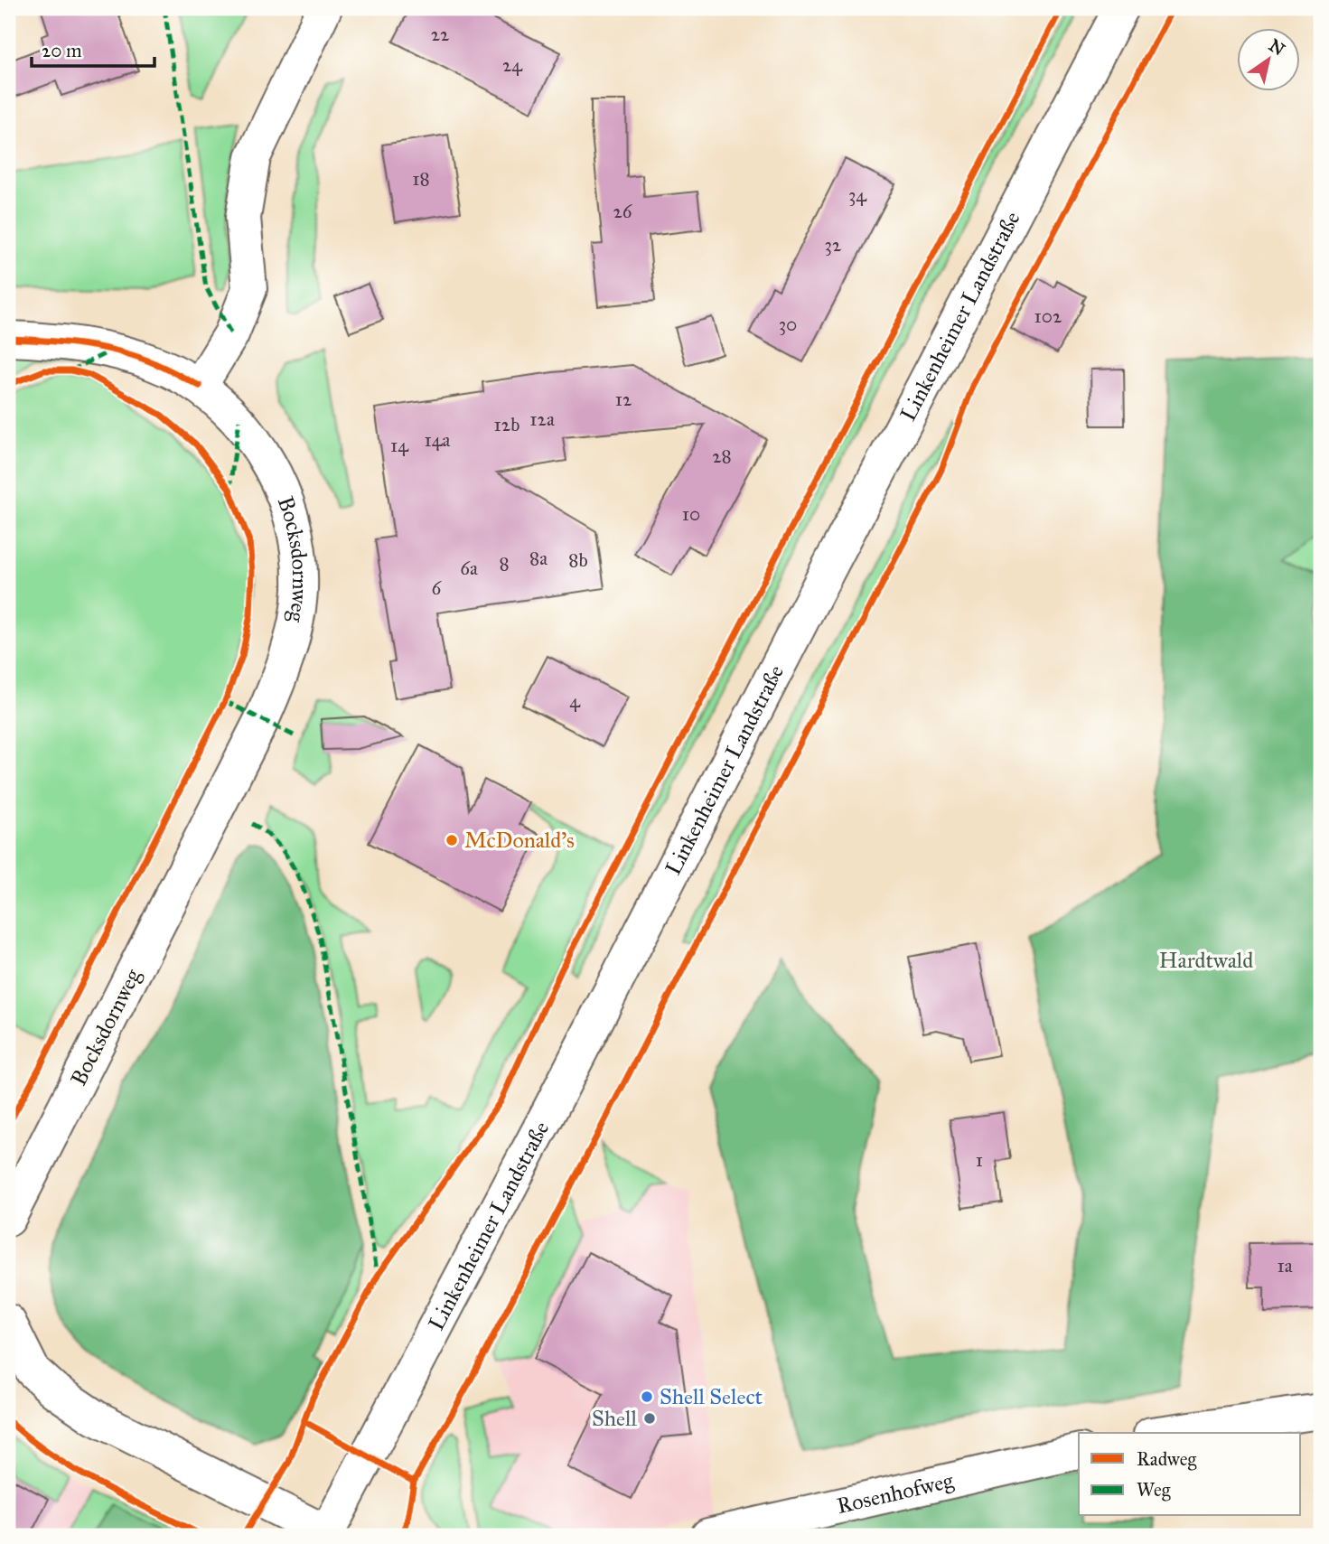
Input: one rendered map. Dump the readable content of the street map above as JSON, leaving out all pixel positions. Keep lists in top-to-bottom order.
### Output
{
  "streets": {
    "main road": ["Linkenheimer Landstraße", "Bocksdornweg", "Rosenhofweg"]
  },
  "parks": ["Hardtwald"],
  "places": ["McDonald's", "Shell Select", "Shell"],
  "house_numbers": [
    "22",
    "24",
    "18",
    "34",
    "26",
    "32",
    "102",
    "30",
    "12",
    "12a",
    "12b",
    "14a",
    "14",
    "28",
    "10",
    "8a",
    "8b",
    "8",
    "6a",
    "6",
    "4",
    "1",
    "1a"
  ],
  "legend": ["Radweg", "Weg"],
  "scale_bar": "20 m",
  "north": "top right"
}
